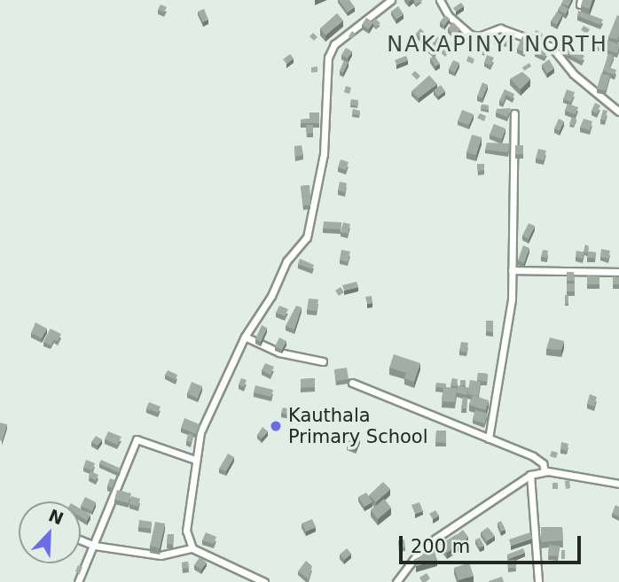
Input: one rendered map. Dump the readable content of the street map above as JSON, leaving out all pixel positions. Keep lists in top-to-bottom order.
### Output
{
  "districts": ["NAKAPINYI NORTH"],
  "places": ["Kauthala Primary School"],
  "scale_bar": "200 m",
  "north": "top right"
}
